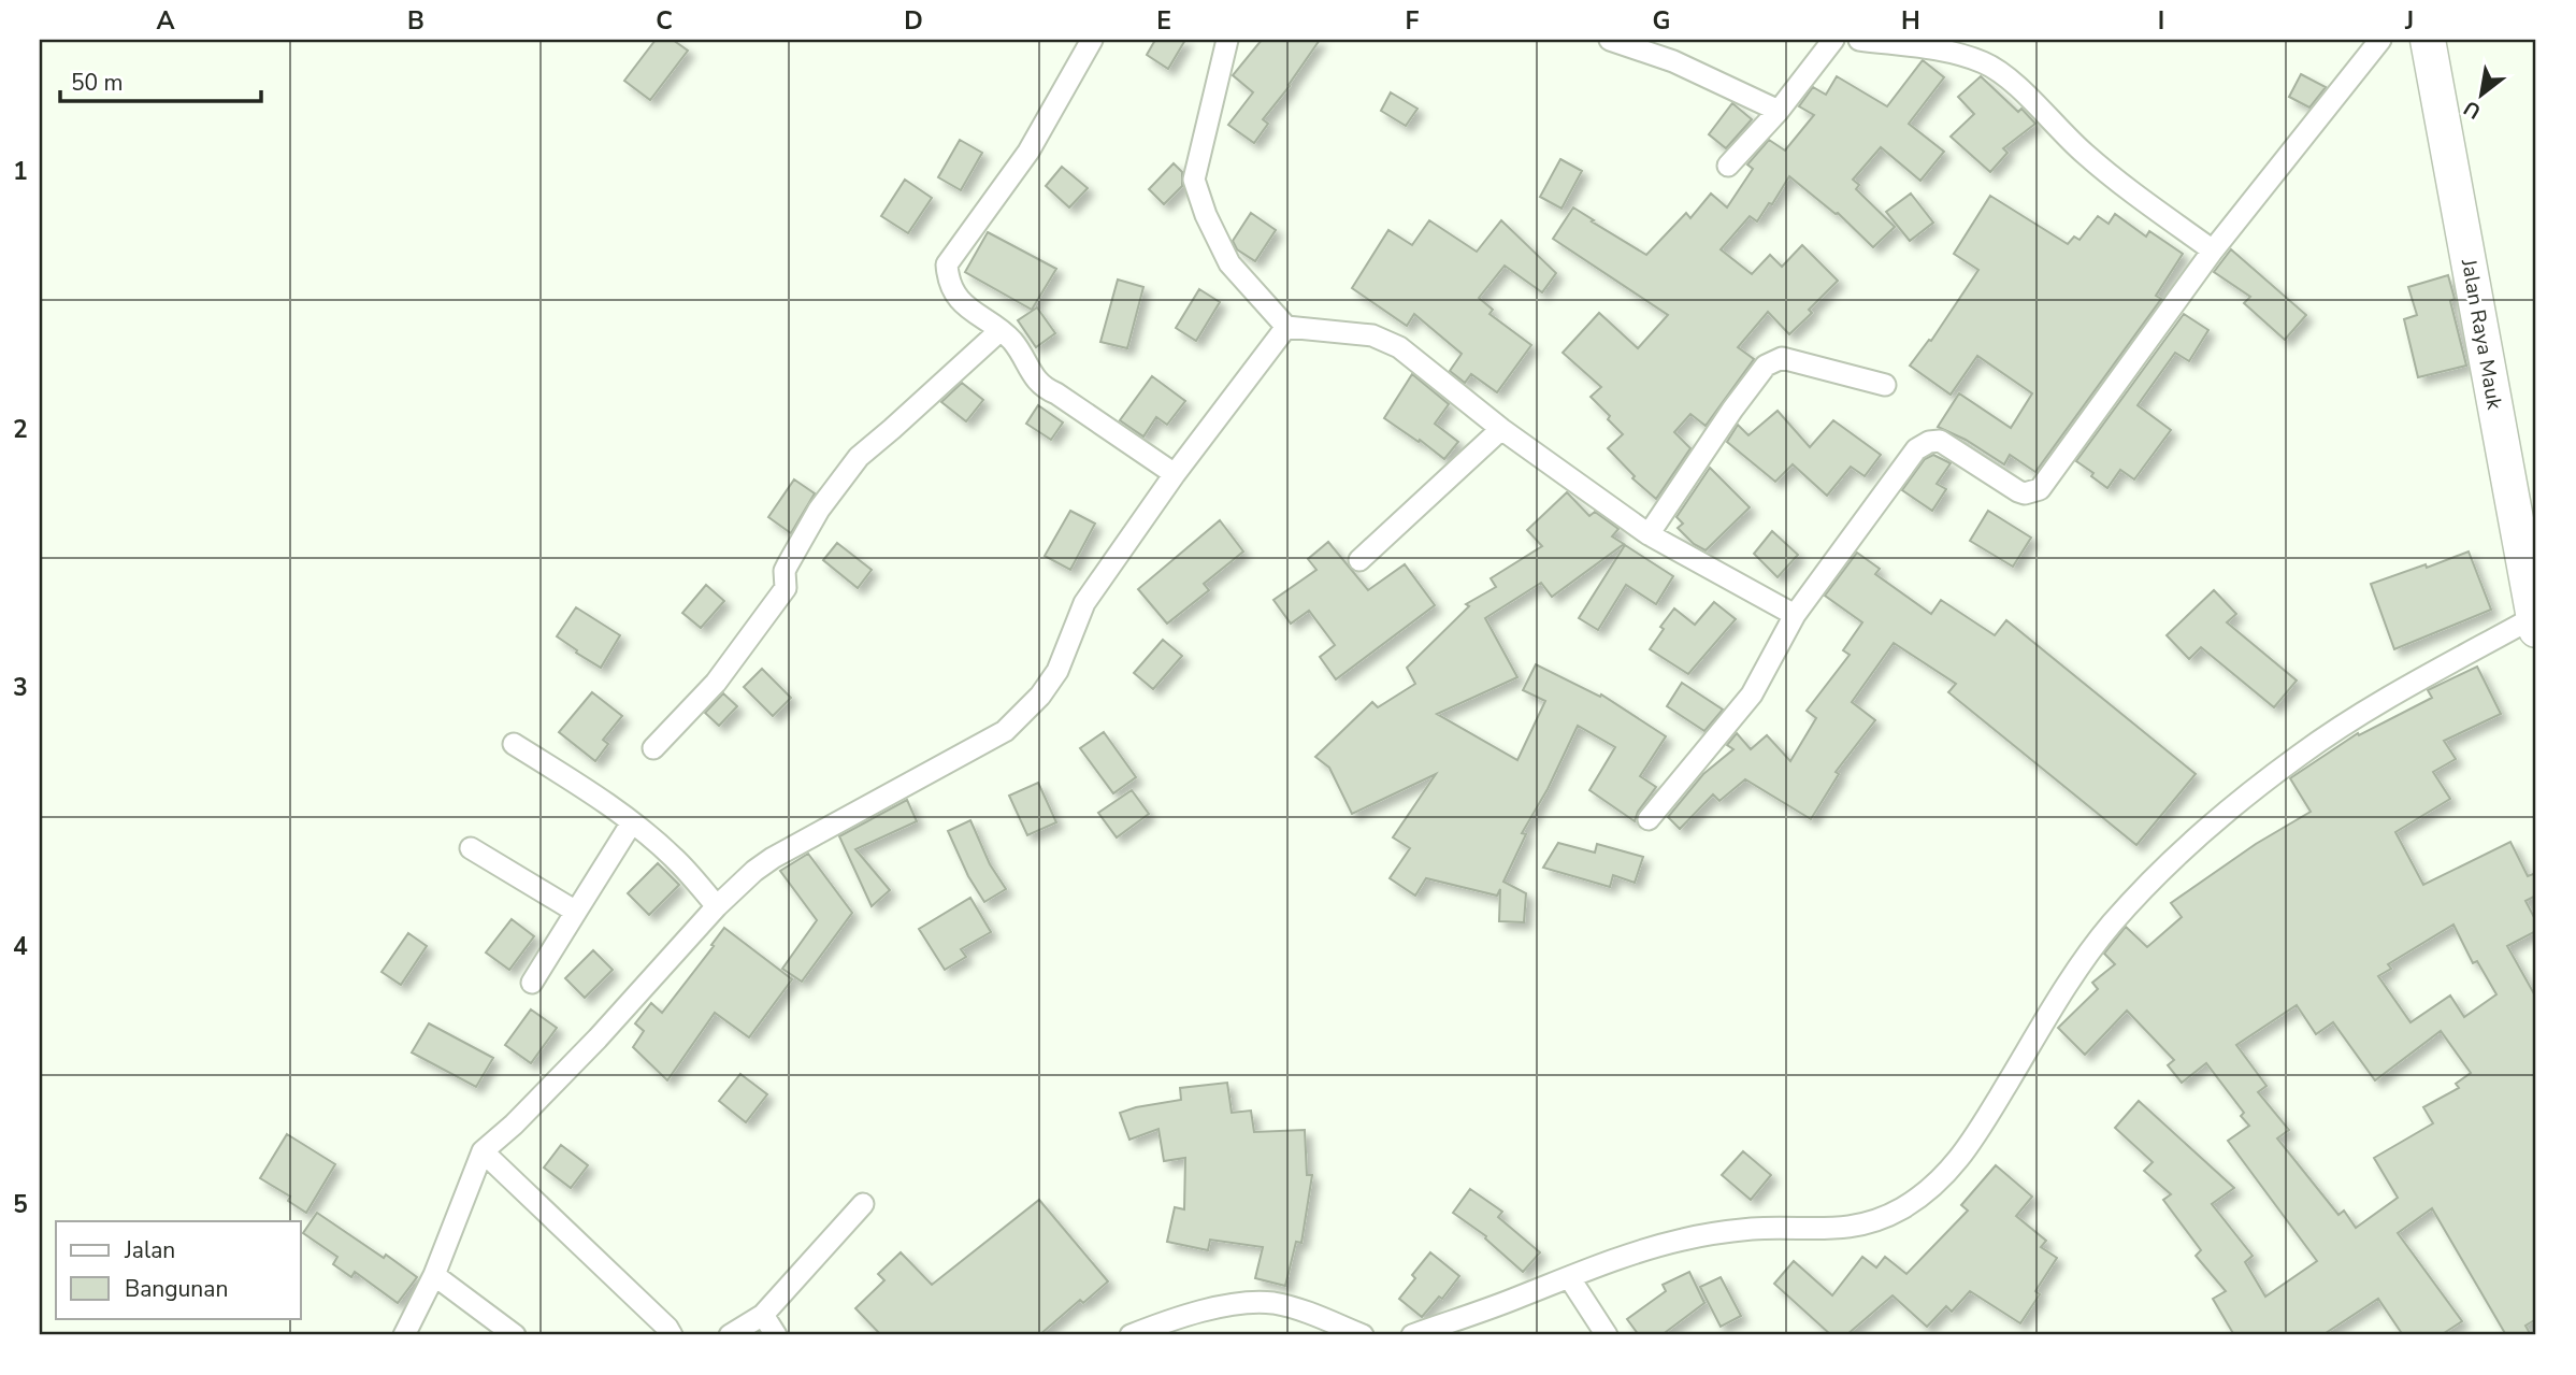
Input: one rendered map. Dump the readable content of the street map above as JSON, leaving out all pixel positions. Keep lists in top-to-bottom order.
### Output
{
  "streets": {
    "main road": ["Jalan Raya Mauk"]
  },
  "legend": ["Jalan", "Bangunan"],
  "scale_bar": "50 m",
  "north": "bottom left",
  "grid": {
    "columns": [
      "A",
      "B",
      "C",
      "D",
      "E",
      "F",
      "G",
      "H",
      "I",
      "J"
    ],
    "rows": [
      "1",
      "2",
      "3",
      "4",
      "5"
    ]
  }
}
